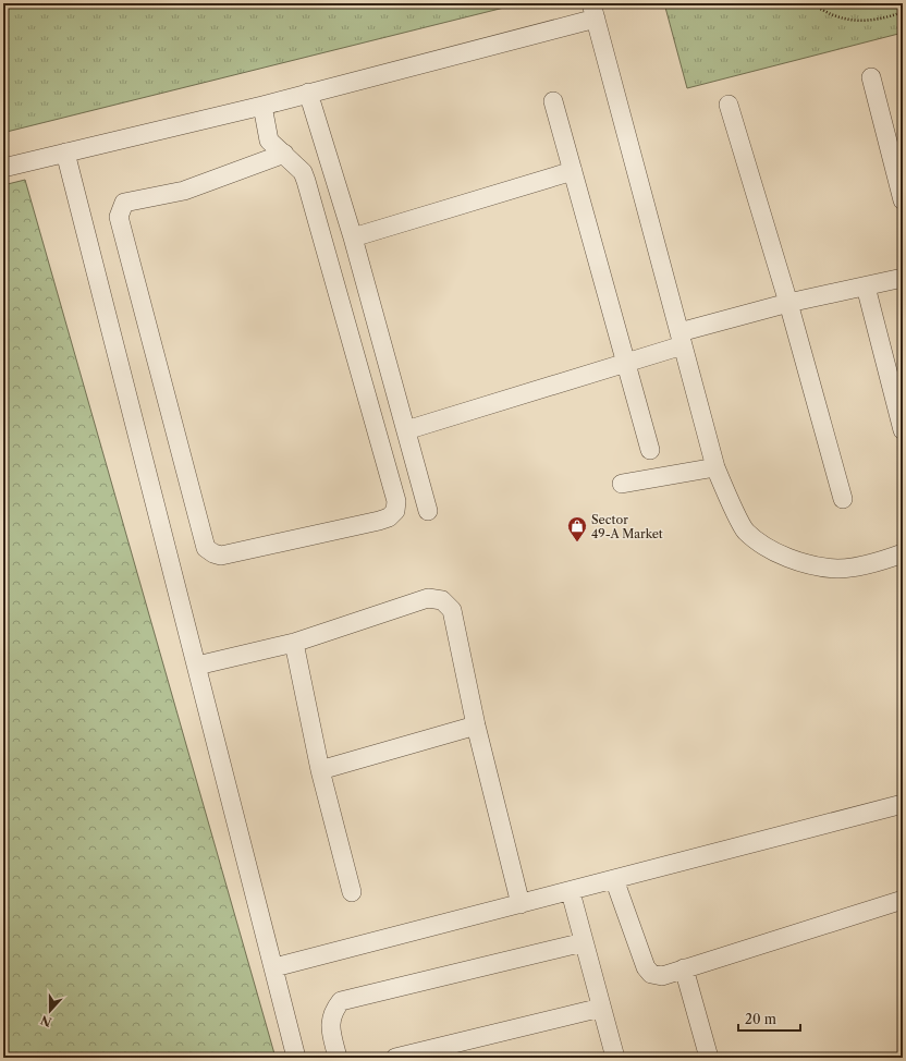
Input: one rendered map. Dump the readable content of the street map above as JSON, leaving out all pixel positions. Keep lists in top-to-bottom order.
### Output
{
  "places": {
    "shop": ["Sector 49-A Market"]
  },
  "scale_bar": "20 m",
  "north": "bottom"
}
